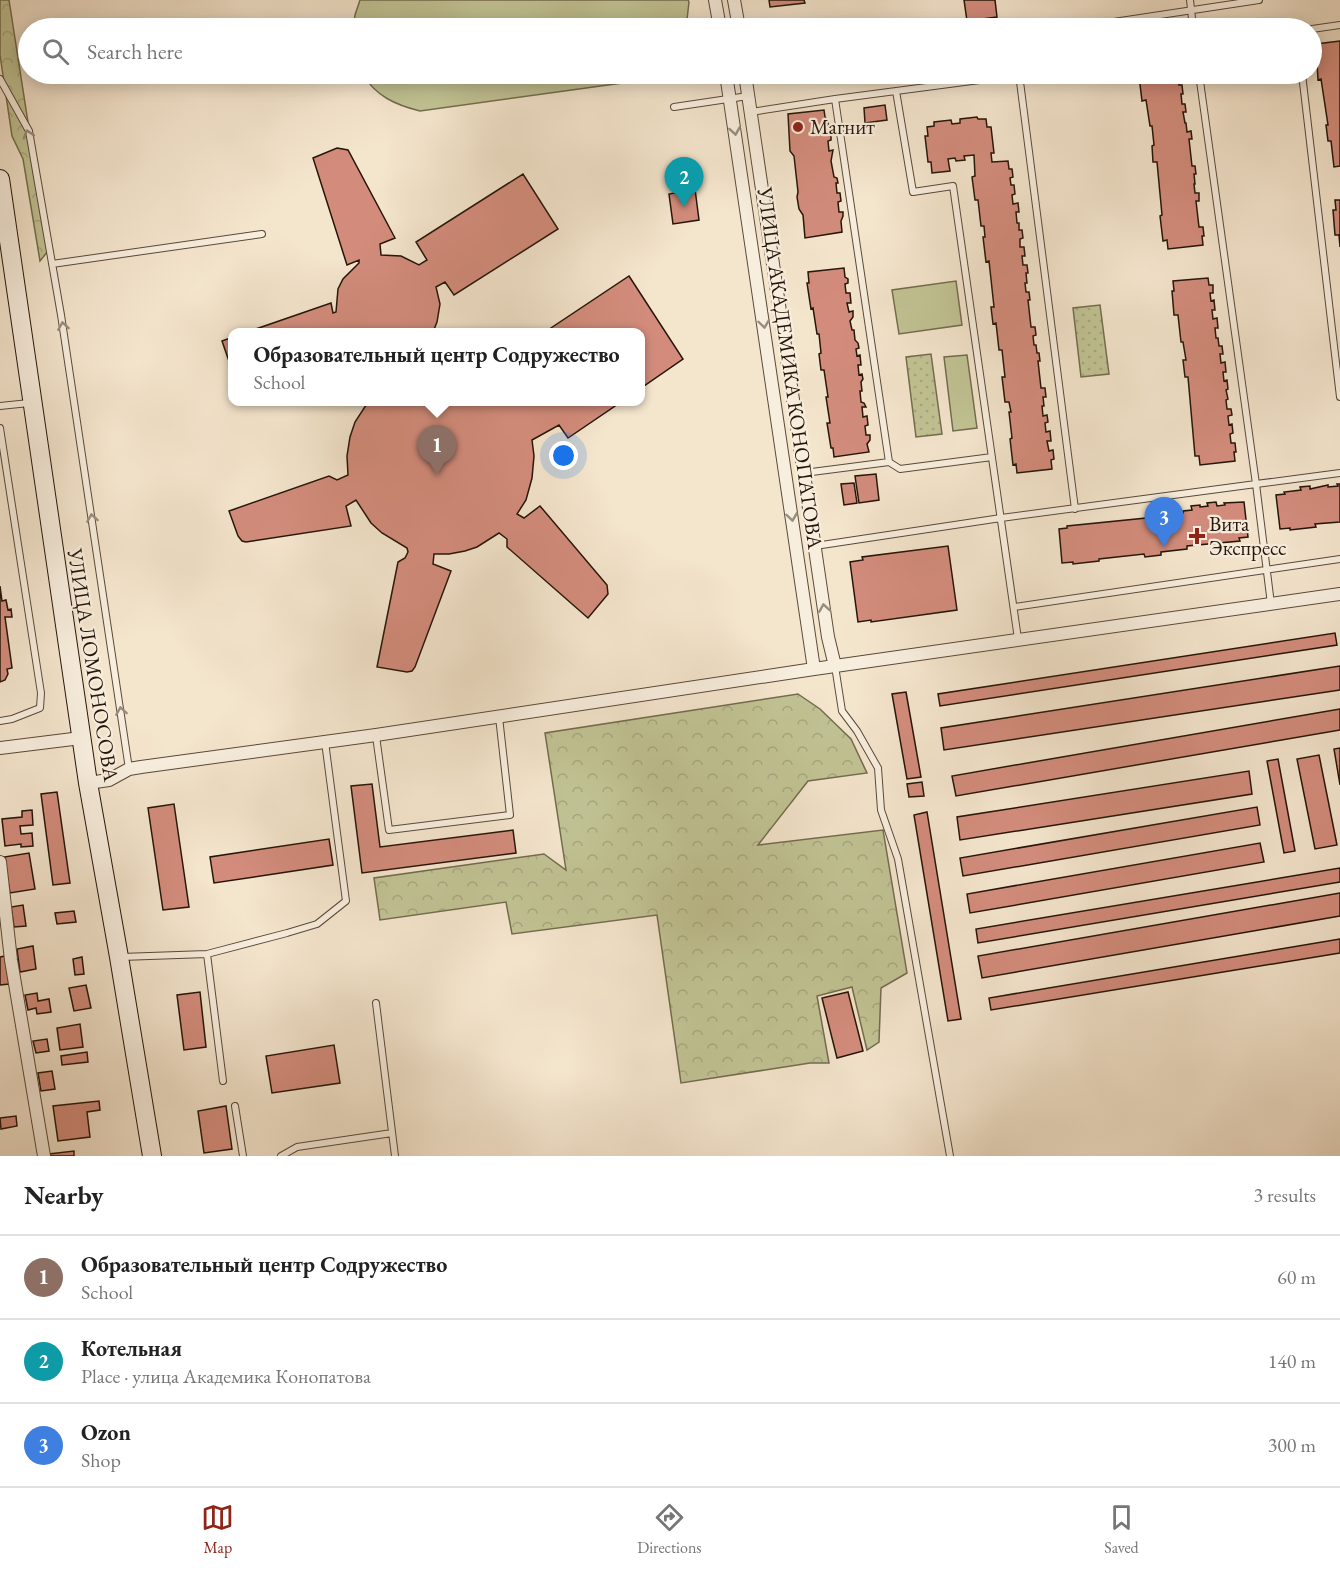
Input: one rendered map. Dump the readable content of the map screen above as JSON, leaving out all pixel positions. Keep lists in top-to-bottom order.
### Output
{
  "streets": {
    "main road": ["УЛИЦА ЛОМОНОСОВА"],
    "street": ["УЛИЦА АКАДЕМИКА КОНОПАТОВА"]
  },
  "places": {
    "other": ["Магнит"],
    "health": ["Вита Экспресс"]
  },
  "page": {
    "search": "Search here",
    "pins": ["2", "1", "3"],
    "popup": ["Образовательный центр Содружество", "School"],
    "heading": ["Nearby", "3 results"],
    "list": [
      {
        "mark": "1",
        "name": "Образовательный центр Содружество",
        "note": "School",
        "value": "60 m"
      },
      {
        "mark": "2",
        "name": "Котельная",
        "note": "Place · улица Академика Конопатова",
        "value": "140 m"
      },
      {
        "mark": "3",
        "name": "Ozon",
        "note": "Shop",
        "value": "300 m"
      }
    ],
    "nav": ["Map", "Directions", "Saved"]
  }
}
